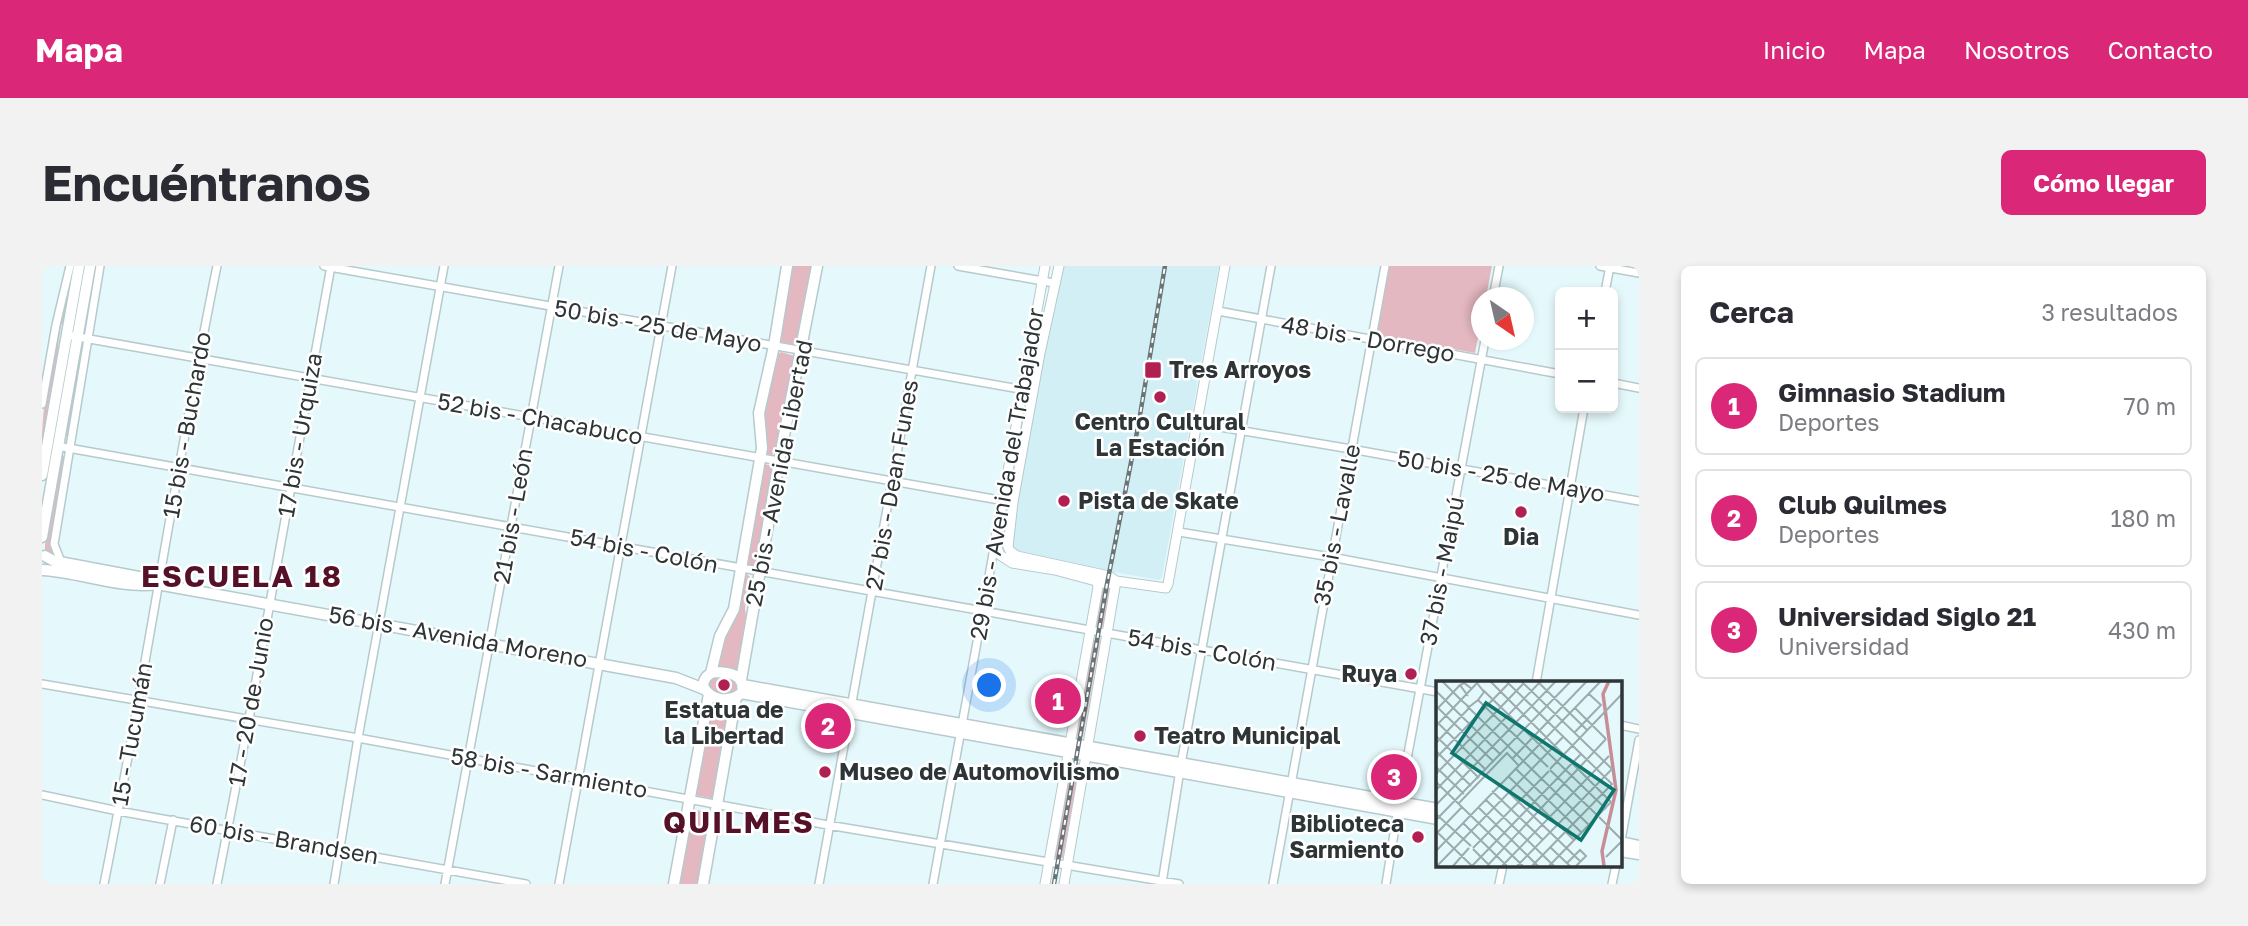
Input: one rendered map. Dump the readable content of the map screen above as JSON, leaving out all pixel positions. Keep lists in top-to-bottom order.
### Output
{
  "streets": {
    "main road": ["25 bis - Avenida Libertad", "56 bis - Avenida Moreno"],
    "street": [
      "50 bis - 25 de Mayo",
      "48 bis - Dorrego",
      "52 bis - Chacabuco",
      "15 bis - Buchardo",
      "17 bis - Urquiza",
      "29 bis - Avenida del Trabajador",
      "27 bis - Dean Funes",
      "21 bis - León",
      "35 bis - Lavalle",
      "54 bis - Colón",
      "37 bis - Maipú",
      "17 - 20 de Junio",
      "15 - Tucumán",
      "58 bis - Sarmiento",
      "60 bis - Brandsen"
    ]
  },
  "crossings": [
    ["50 bis - 25 de Mayo", "17 bis - Urquiza"],
    ["50 bis - 25 de Mayo", "25 bis - Avenida Libertad"],
    ["50 bis - 25 de Mayo", "29 bis - Avenida del Trabajador"],
    ["50 bis - 25 de Mayo", "27 bis - Dean Funes"],
    ["50 bis - 25 de Mayo", "21 bis - León"],
    ["50 bis - 25 de Mayo", "35 bis - Lavalle"],
    ["50 bis - 25 de Mayo", "37 bis - Maipú"],
    ["48 bis - Dorrego", "35 bis - Lavalle"],
    ["48 bis - Dorrego", "37 bis - Maipú"],
    ["52 bis - Chacabuco", "15 bis - Buchardo"],
    ["52 bis - Chacabuco", "17 bis - Urquiza"],
    ["52 bis - Chacabuco", "25 bis - Avenida Libertad"],
    ["52 bis - Chacabuco", "29 bis - Avenida del Trabajador"],
    ["52 bis - Chacabuco", "27 bis - Dean Funes"],
    ["52 bis - Chacabuco", "21 bis - León"],
    ["15 bis - Buchardo", "54 bis - Colón"],
    ["15 bis - Buchardo", "56 bis - Avenida Moreno"],
    ["15 bis - Buchardo", "15 - Tucumán"],
    ["17 bis - Urquiza", "54 bis - Colón"],
    ["17 bis - Urquiza", "56 bis - Avenida Moreno"],
    ["17 bis - Urquiza", "17 - 20 de Junio"],
    ["25 bis - Avenida Libertad", "54 bis - Colón"],
    ["25 bis - Avenida Libertad", "56 bis - Avenida Moreno"],
    ["25 bis - Avenida Libertad", "58 bis - Sarmiento"],
    ["29 bis - Avenida del Trabajador", "54 bis - Colón"],
    ["29 bis - Avenida del Trabajador", "58 bis - Sarmiento"],
    ["27 bis - Dean Funes", "54 bis - Colón"],
    ["27 bis - Dean Funes", "58 bis - Sarmiento"],
    ["21 bis - León", "54 bis - Colón"],
    ["21 bis - León", "56 bis - Avenida Moreno"],
    ["21 bis - León", "58 bis - Sarmiento"],
    ["21 bis - León", "60 bis - Brandsen"],
    ["35 bis - Lavalle", "54 bis - Colón"],
    ["54 bis - Colón", "37 bis - Maipú"],
    ["56 bis - Avenida Moreno", "17 - 20 de Junio"],
    ["56 bis - Avenida Moreno", "15 - Tucumán"],
    ["17 - 20 de Junio", "58 bis - Sarmiento"],
    ["17 - 20 de Junio", "60 bis - Brandsen"],
    ["15 - Tucumán", "58 bis - Sarmiento"],
    ["15 - Tucumán", "60 bis - Brandsen"]
  ],
  "districts": ["ESCUELA 18", "QUILMES"],
  "places": {
    "transit": ["Tres Arroyos"],
    "other": [
      "Centro Cultural La Estación",
      "Pista de Skate",
      "Dia",
      "Ruya",
      "Estatua de la Libertad",
      "Teatro Municipal",
      "Museo de Automovilismo",
      "Biblioteca Sarmiento"
    ]
  },
  "north": "bottom right",
  "page": {
    "header": "Mapa",
    "nav": [
      "Inicio",
      "Mapa",
      "Nosotros",
      "Contacto"
    ],
    "buttons": "Cómo llegar",
    "title": "Encuéntranos",
    "heading": ["Cerca", "3 resultados"],
    "map_buttons": ["+", "−"],
    "list": [
      {
        "mark": "1",
        "name": "Gimnasio Stadium",
        "note": "Deportes",
        "value": "70 m"
      },
      {
        "mark": "2",
        "name": "Club Quilmes",
        "note": "Deportes",
        "value": "180 m"
      },
      {
        "mark": "3",
        "name": "Universidad Siglo 21",
        "note": "Universidad",
        "value": "430 m"
      }
    ],
    "pins": ["1", "2", "3"]
  }
}
